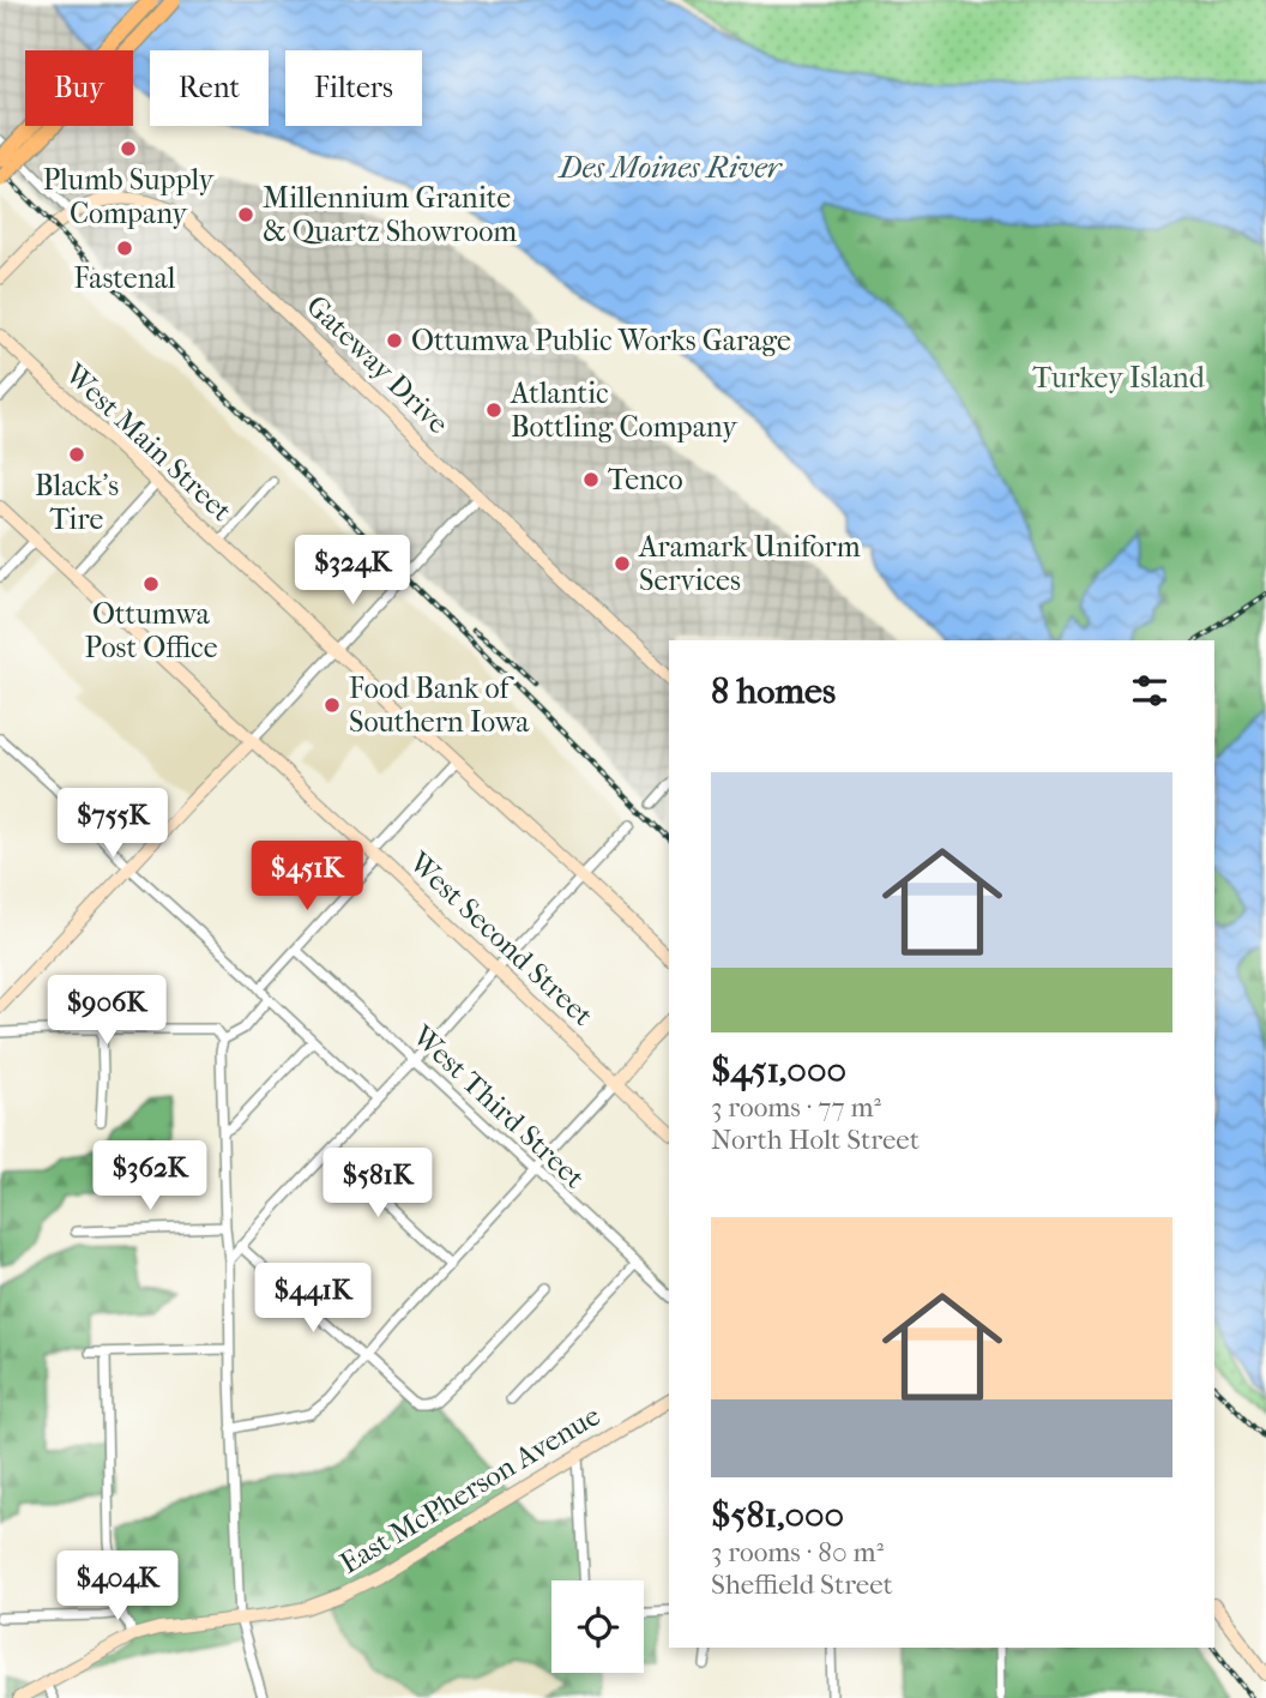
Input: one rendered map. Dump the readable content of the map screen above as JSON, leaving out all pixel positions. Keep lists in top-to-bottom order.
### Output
{
  "streets": {
    "main road": [
      "Gateway Drive",
      "West Main Street",
      "West Second Street",
      "East McPherson Avenue"
    ],
    "street": ["West Third Street"]
  },
  "water": ["Des Moines River"],
  "parks": ["Turkey Island"],
  "places": [
    "Plumb Supply Company",
    "Millennium Granite & Quartz Showroom",
    "Fastenal",
    "Ottumwa Public Works Garage",
    "Atlantic Bottling Company",
    "Black's Tire",
    "Tenco",
    "Aramark Uniform Services",
    "Ottumwa Post Office",
    "Food Bank of Southern Iowa"
  ],
  "page": {
    "chip": ["Buy", "Rent", "Filters"],
    "price": [
      "$324K",
      "$755K",
      "$451K",
      "$906K",
      "$362K",
      "$581K",
      "$441K",
      "$404K"
    ],
    "heading": "8 homes",
    "list": [
      {
        "name": "$451,000",
        "note": "3 rooms · 77 m² · North Holt Street"
      },
      {
        "name": "$581,000",
        "note": "3 rooms · 80 m² · Sheffield Street"
      }
    ]
  }
}
